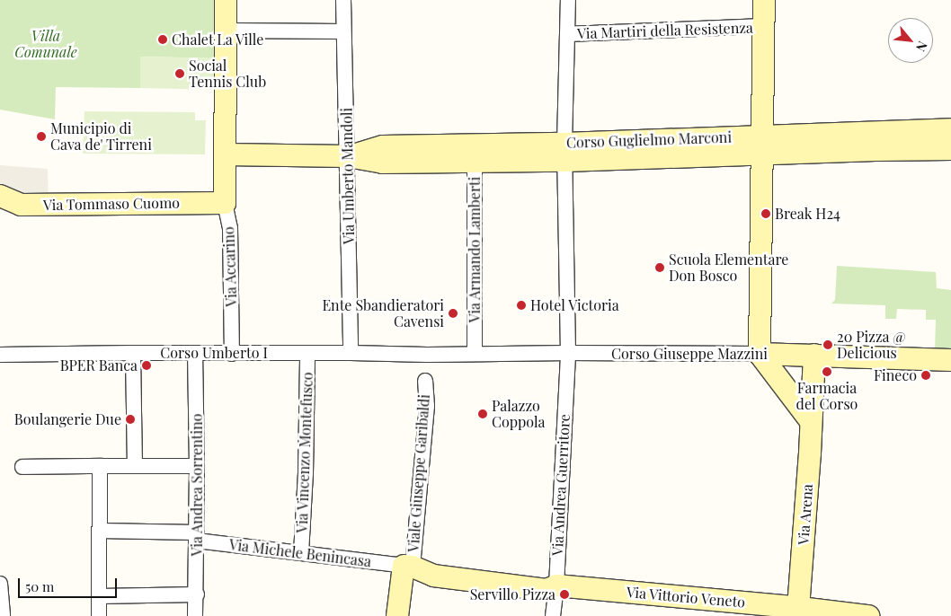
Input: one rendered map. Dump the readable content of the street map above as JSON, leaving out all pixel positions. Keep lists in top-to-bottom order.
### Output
{
  "streets": {
    "street": [
      "Via Martiri della Resistenza",
      "Corso Guglielmo Marconi",
      "Via Umberto Mandoli",
      "Via Tommaso Cuomo",
      "Via Armando Lamberti",
      "Via Accarino",
      "Corso Umberto I",
      "Corso Giuseppe Mazzini",
      "Via Vincenzo Montefusco",
      "Viale Giuseppe Garibaldi",
      "Via Andrea Sorrentino",
      "Via Andrea Guerritore",
      "Via Arena",
      "Via Michele Benincasa",
      "Via Vittorio Veneto"
    ]
  },
  "crossings": [
    ["Via Martiri della Resistenza", "Via Andrea Guerritore"],
    ["Corso Guglielmo Marconi", "Via Umberto Mandoli"],
    ["Corso Guglielmo Marconi", "Via Armando Lamberti"],
    ["Corso Guglielmo Marconi", "Via Accarino"],
    ["Corso Guglielmo Marconi", "Via Andrea Guerritore"],
    ["Via Umberto Mandoli", "Corso Umberto I"],
    ["Via Tommaso Cuomo", "Via Accarino"],
    ["Via Armando Lamberti", "Corso Giuseppe Mazzini"],
    ["Via Accarino", "Corso Umberto I"],
    ["Corso Umberto I", "Corso Giuseppe Mazzini"],
    ["Corso Umberto I", "Via Vincenzo Montefusco"],
    ["Corso Umberto I", "Via Andrea Sorrentino"],
    ["Corso Giuseppe Mazzini", "Via Andrea Guerritore"],
    ["Corso Giuseppe Mazzini", "Via Arena"],
    ["Via Vincenzo Montefusco", "Via Michele Benincasa"],
    ["Viale Giuseppe Garibaldi", "Via Michele Benincasa"],
    ["Viale Giuseppe Garibaldi", "Via Vittorio Veneto"],
    ["Via Andrea Sorrentino", "Via Michele Benincasa"],
    ["Via Andrea Guerritore", "Via Vittorio Veneto"],
    ["Via Arena", "Via Vittorio Veneto"],
    ["Via Michele Benincasa", "Via Vittorio Veneto"]
  ],
  "parks": ["Villa Comunale"],
  "places": [
    "Chalet La Ville",
    "Social Tennis Club",
    "Municipio di Cava de' Tirreni",
    "Break H24",
    "Scuola Elementare Don Bosco",
    "Hotel Victoria",
    "Ente Sbandieratori Cavensi",
    "20 Pizza @ Delicious",
    "BPER Banca",
    "Farmacia del Corso",
    "Fineco",
    "Palazzo Coppola",
    "Boulangerie Due",
    "Servillo Pizza"
  ],
  "scale_bar": "50 m",
  "north": "bottom right"
}
